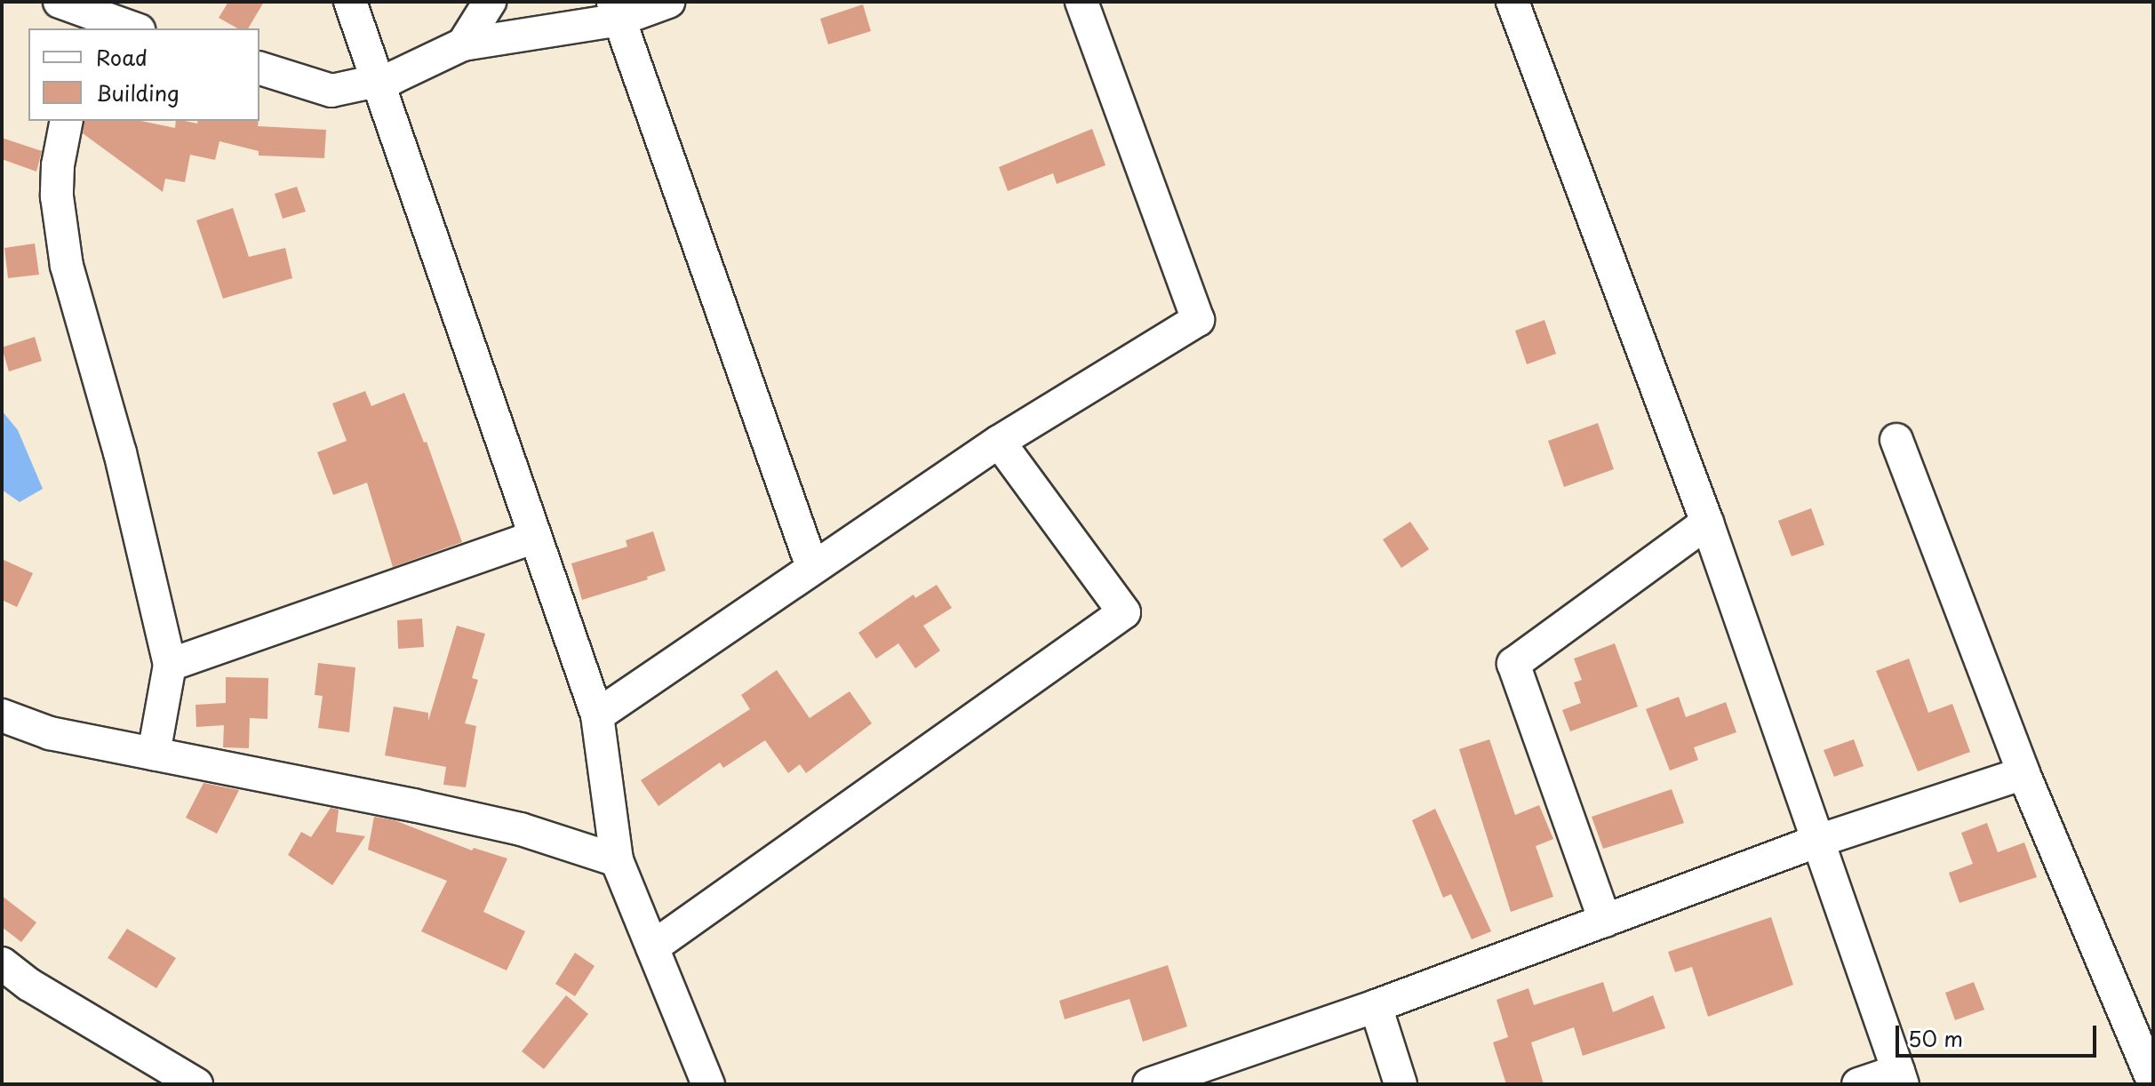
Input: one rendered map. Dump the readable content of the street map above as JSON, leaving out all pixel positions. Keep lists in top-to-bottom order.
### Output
{
  "legend": ["Road", "Building"],
  "scale_bar": "50 m"
}
